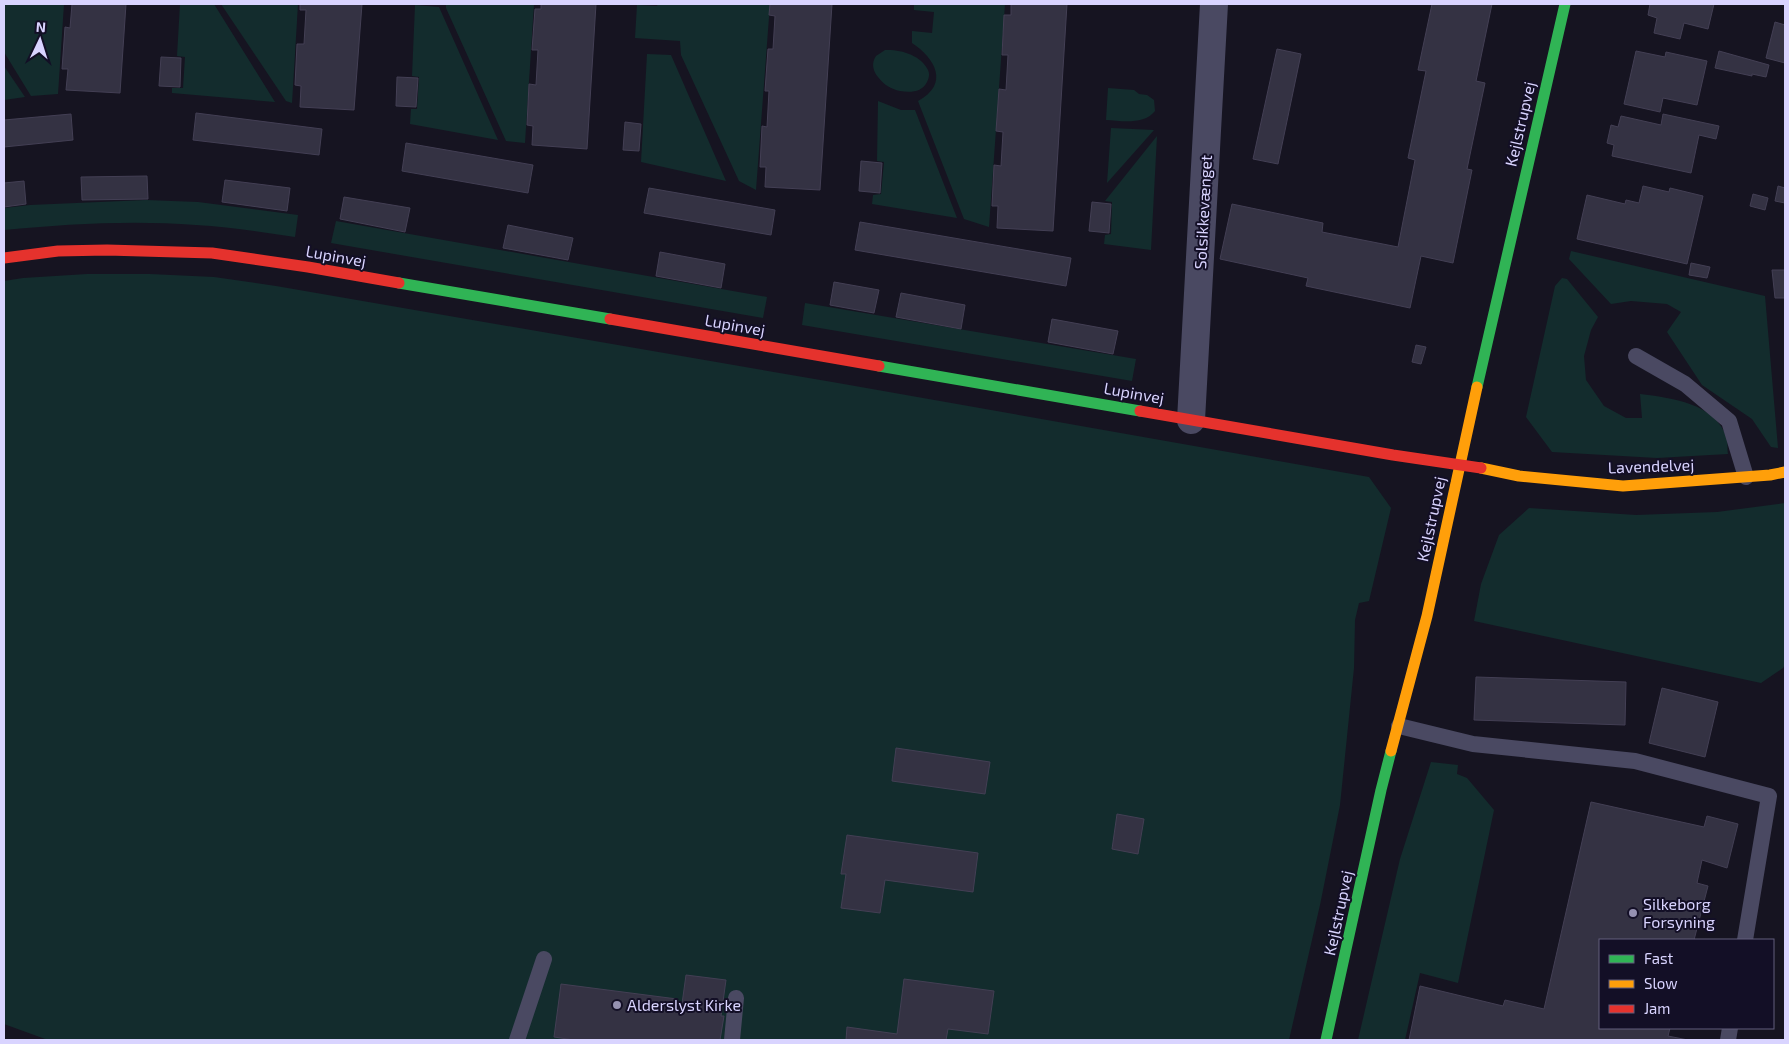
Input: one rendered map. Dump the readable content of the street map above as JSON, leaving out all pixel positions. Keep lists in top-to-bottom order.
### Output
{
  "streets": {
    "street": [
      "Kejlstrupvej",
      "Solsikkevænget",
      "Lupinvej",
      "Lavendelvej"
    ]
  },
  "crossings": [
    ["Kejlstrupvej", "Lupinvej"],
    ["Kejlstrupvej", "Lavendelvej"],
    ["Solsikkevænget", "Lupinvej"],
    ["Lupinvej", "Lavendelvej"]
  ],
  "places": ["Silkeborg Forsyning", "Alderslyst Kirke"],
  "legend": ["Fast", "Slow", "Jam"],
  "north": "top"
}
